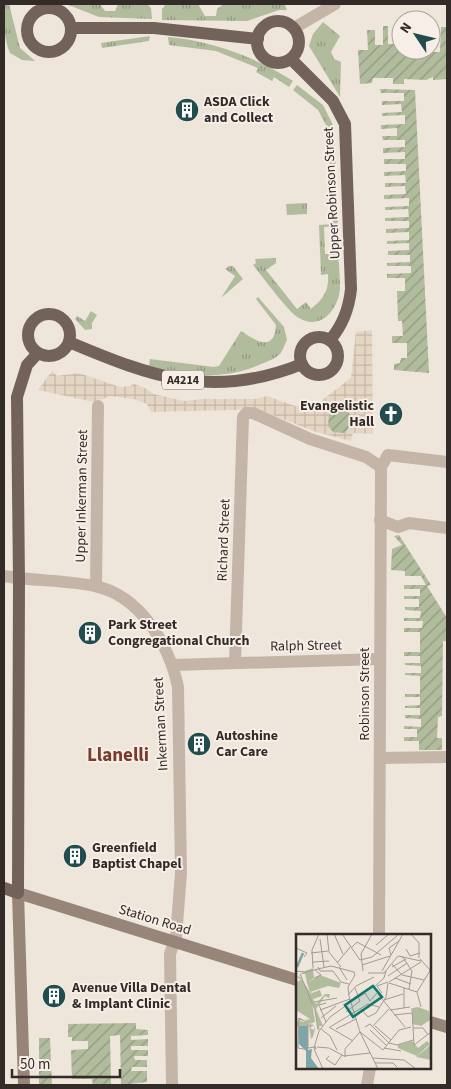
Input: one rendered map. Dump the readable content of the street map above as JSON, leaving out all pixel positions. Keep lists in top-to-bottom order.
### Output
{
  "streets": {
    "main road": ["Upper Robinson Street", "A4214", "Station Road"],
    "street": [
      "Upper Inkerman Street",
      "Richard Street",
      "Ralph Street",
      "Robinson Street",
      "Inkerman Street"
    ]
  },
  "crossings": [
    ["Upper Robinson Street", "A4214"],
    ["Upper Inkerman Street", "Inkerman Street"],
    ["Richard Street", "Ralph Street"],
    ["Richard Street", "Robinson Street"],
    ["Ralph Street", "Robinson Street"],
    ["Ralph Street", "Inkerman Street"],
    ["Inkerman Street", "Station Road"]
  ],
  "districts": ["Llanelli"],
  "places": {
    "building": [
      "ASDA Click and Collect",
      "Park Street Congregational Church",
      "Autoshine Car Care",
      "Greenfield Baptist Chapel",
      "Avenue Villa Dental & Implant Clinic"
    ],
    "church": ["Evangelistic Hall"]
  },
  "scale_bar": "50 m",
  "north": "top left"
}
